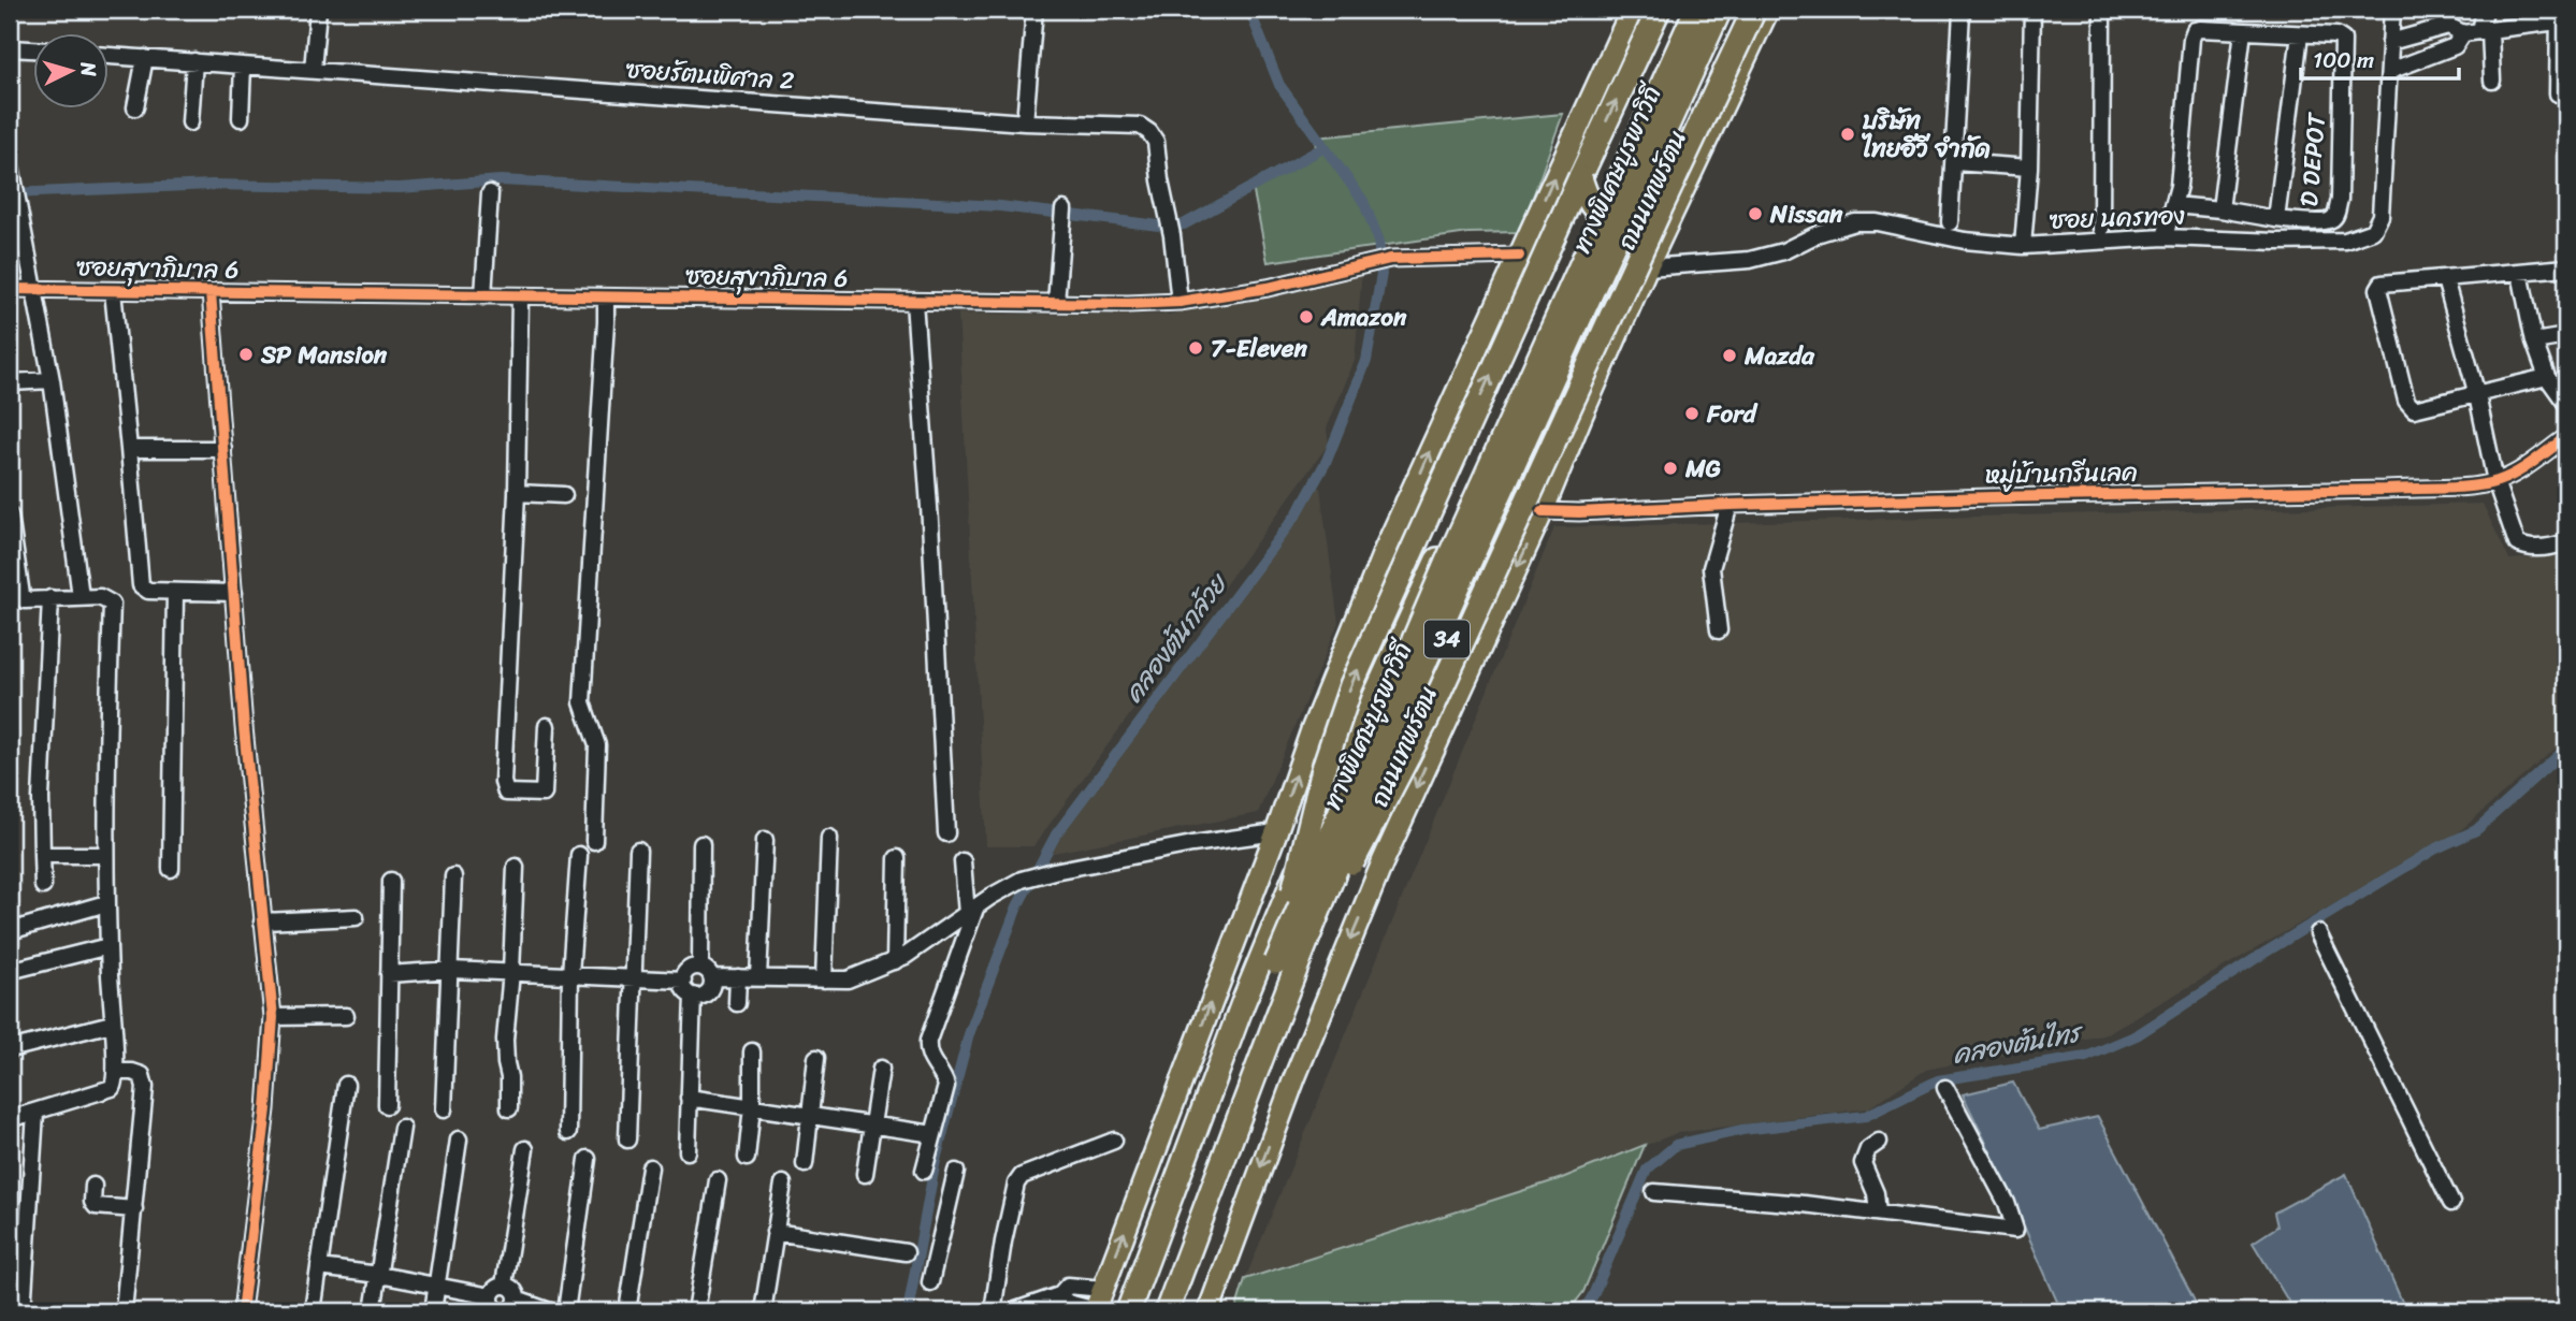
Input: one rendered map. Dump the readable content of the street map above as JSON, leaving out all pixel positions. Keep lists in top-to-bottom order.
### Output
{
  "streets": {
    "highway": ["ทางพิเศษบูรพาวิถี", "ถนนเทพรัตน", "34"],
    "street": [
      "ซอยรัตนพิศาล 2",
      "D DEPOT",
      "ซอย นครทอง",
      "ซอยสุขาภิบาล 6",
      "หมู่บ้านกรีนเลค"
    ]
  },
  "crossings": [
    ["ซอยรัตนพิศาล 2", "ซอยสุขาภิบาล 6"],
    ["D DEPOT", "ซอย นครทอง"],
    ["ถนนเทพรัตน", "ซอย นครทอง"],
    ["ถนนเทพรัตน", "หมู่บ้านกรีนเลค"]
  ],
  "water": ["คลองต้นกล้วย", "คลองต้นไทร"],
  "places": [
    "บริษัท ไทยอีวี จำกัด",
    "Nissan",
    "Amazon",
    "7-Eleven",
    "SP Mansion",
    "Mazda",
    "Ford",
    "MG"
  ],
  "scale_bar": "100 m",
  "north": "right"
}
